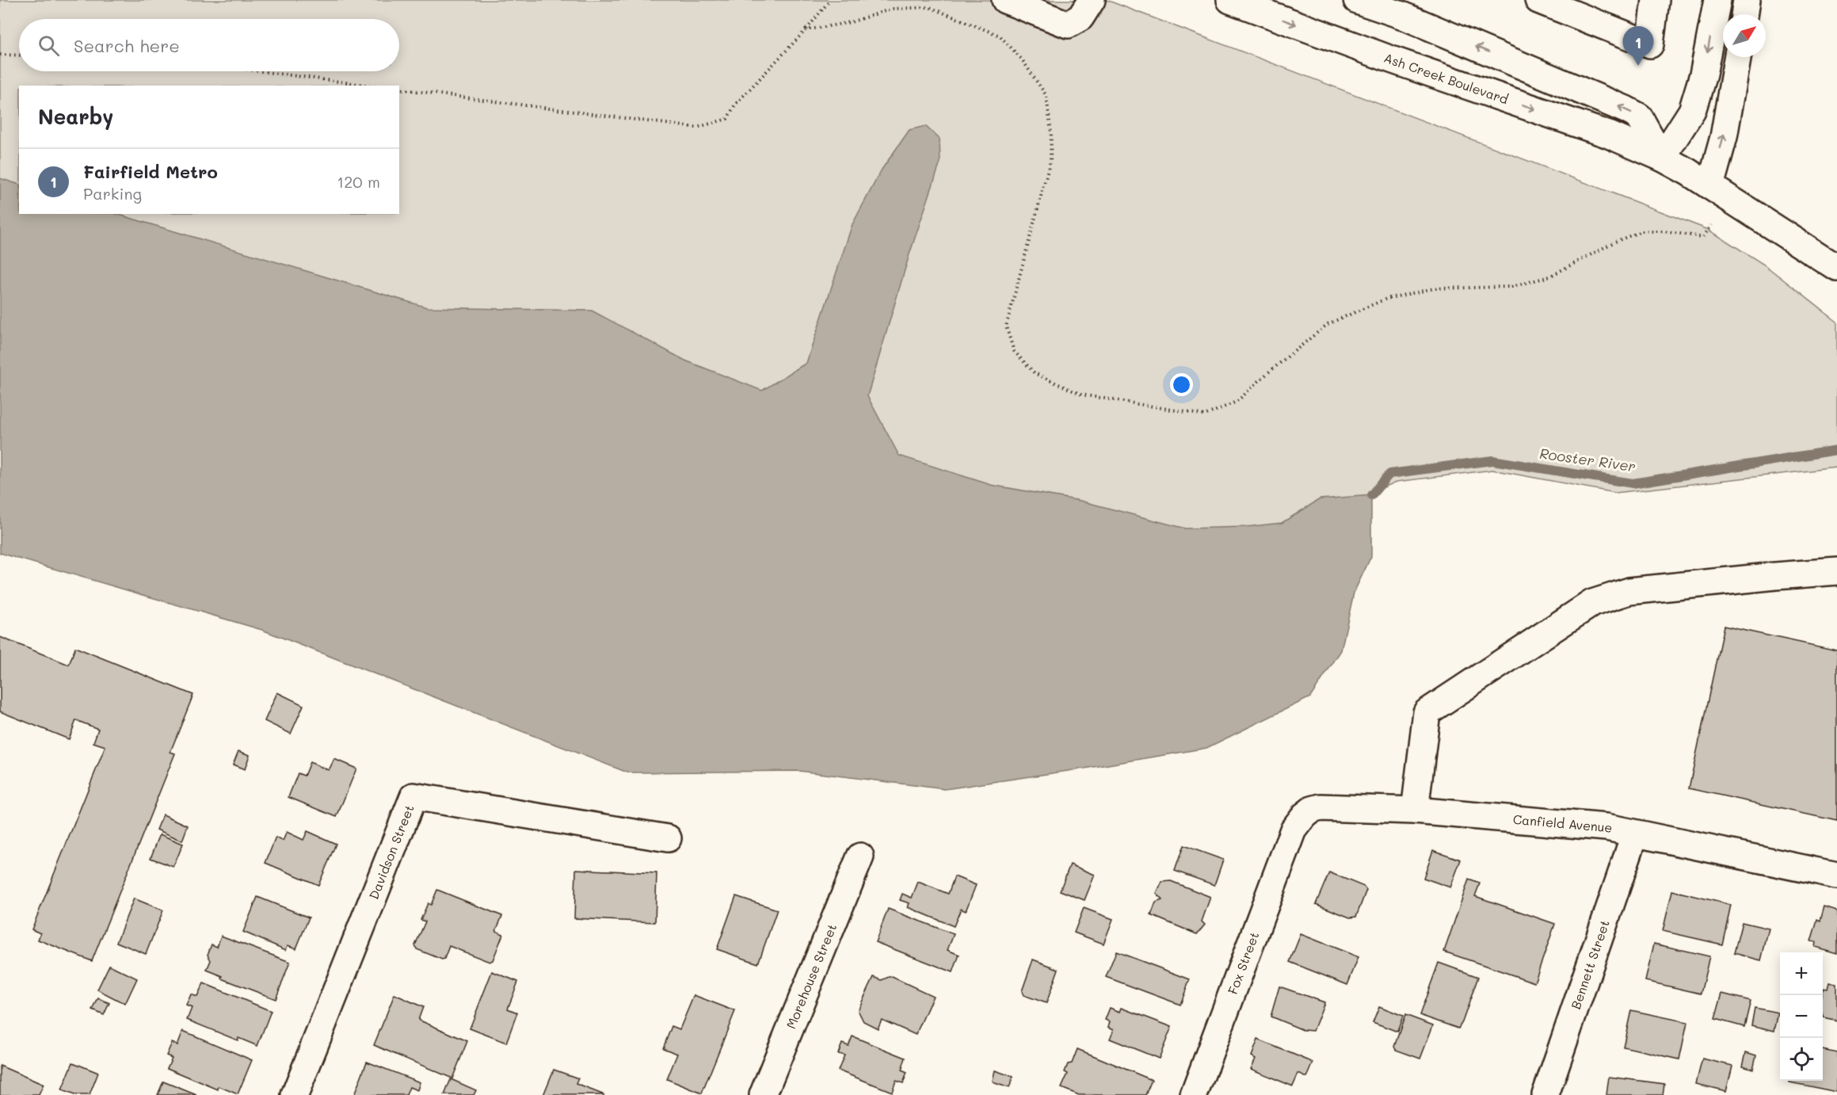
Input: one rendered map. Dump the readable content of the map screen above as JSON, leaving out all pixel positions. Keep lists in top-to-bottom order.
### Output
{
  "streets": {
    "street": [
      "Ash Creek Boulevard",
      "Canfield Avenue",
      "Davidson Street",
      "Fox Street",
      "Bennett Street",
      "Morehouse Street"
    ]
  },
  "crossings": [
    ["Canfield Avenue", "Fox Street"],
    ["Canfield Avenue", "Bennett Street"]
  ],
  "water": ["Rooster River"],
  "north": "top right",
  "page": {
    "search": "Search here",
    "pins": "1",
    "heading": "Nearby",
    "list": [
      {
        "mark": "1",
        "name": "Fairfield Metro",
        "note": "Parking",
        "value": "120 m"
      }
    ],
    "map_buttons": ["+", "−"]
  }
}
